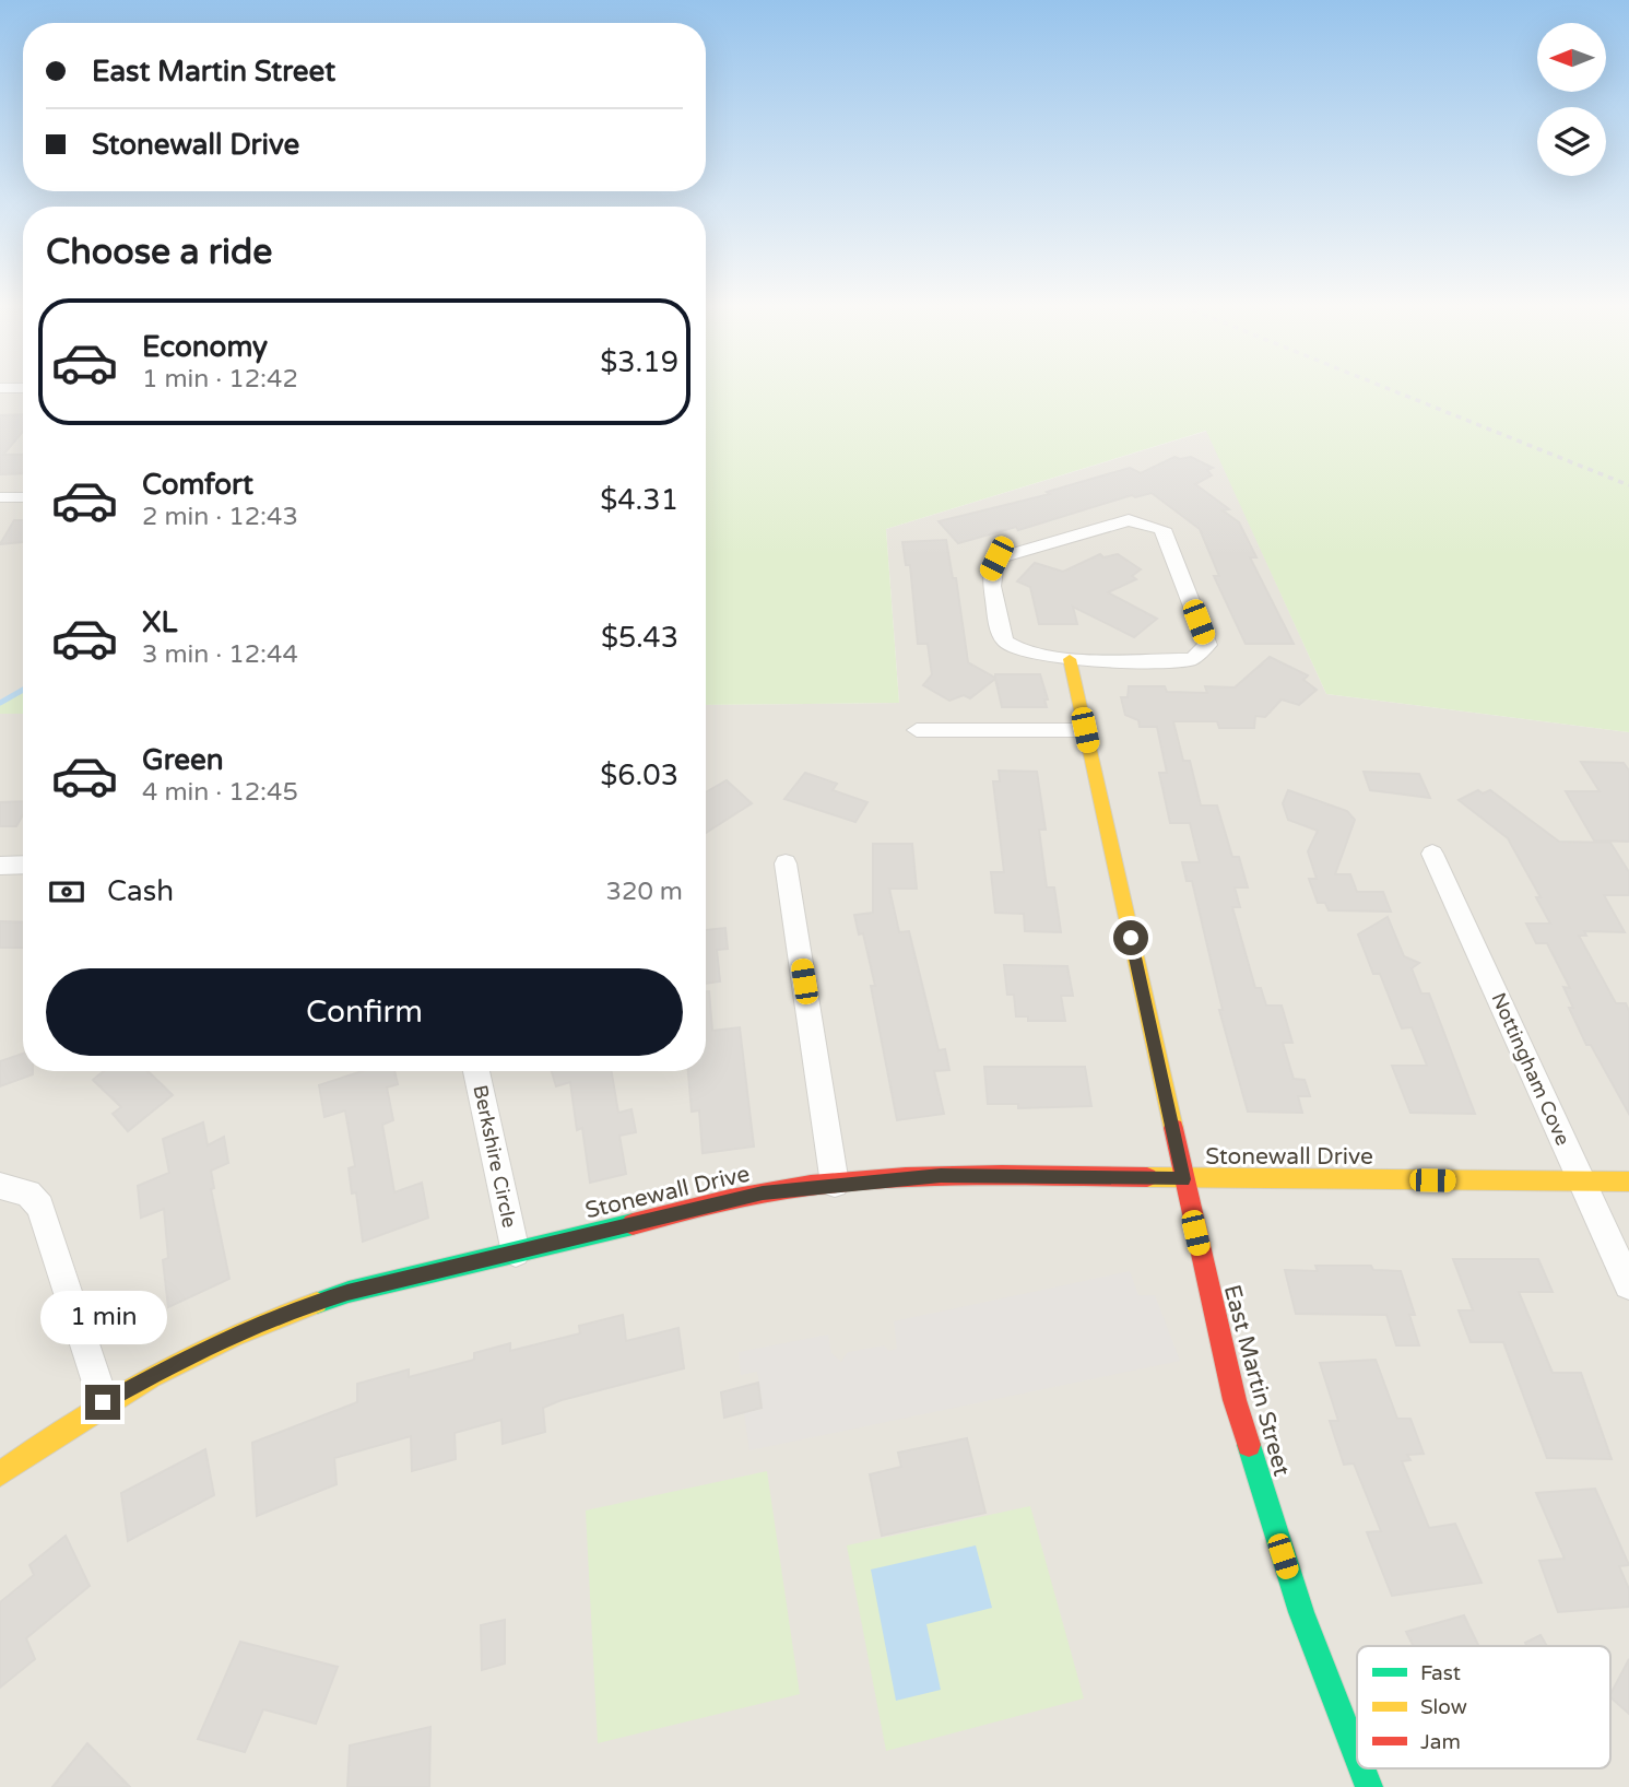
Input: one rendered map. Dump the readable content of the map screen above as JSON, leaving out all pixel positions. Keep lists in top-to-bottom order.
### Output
{
  "streets": {
    "street": [
      "Nottingham Cove",
      "Berkshire Circle",
      "Stonewall Drive",
      "East Martin Street"
    ]
  },
  "crossings": [
    ["Nottingham Cove", "Stonewall Drive"],
    ["Berkshire Circle", "Stonewall Drive"],
    ["Stonewall Drive", "East Martin Street"]
  ],
  "legend": ["Fast", "Slow", "Jam"],
  "north": "left",
  "page": {
    "banner": ["East Martin Street", "Stonewall Drive"],
    "heading": "Choose a ride",
    "list": [
      {
        "name": "Economy",
        "note": "1 min · 12:42",
        "value": "$3.19"
      },
      {
        "name": "Comfort",
        "note": "2 min · 12:43",
        "value": "$4.31"
      },
      {
        "name": "XL",
        "note": "3 min · 12:44",
        "value": "$5.43"
      },
      {
        "name": "Green",
        "note": "4 min · 12:45",
        "value": "$6.03"
      }
    ],
    "pay": ["Cash", "320 m"],
    "buttons": "Confirm",
    "bubble": "1 min"
  }
}
